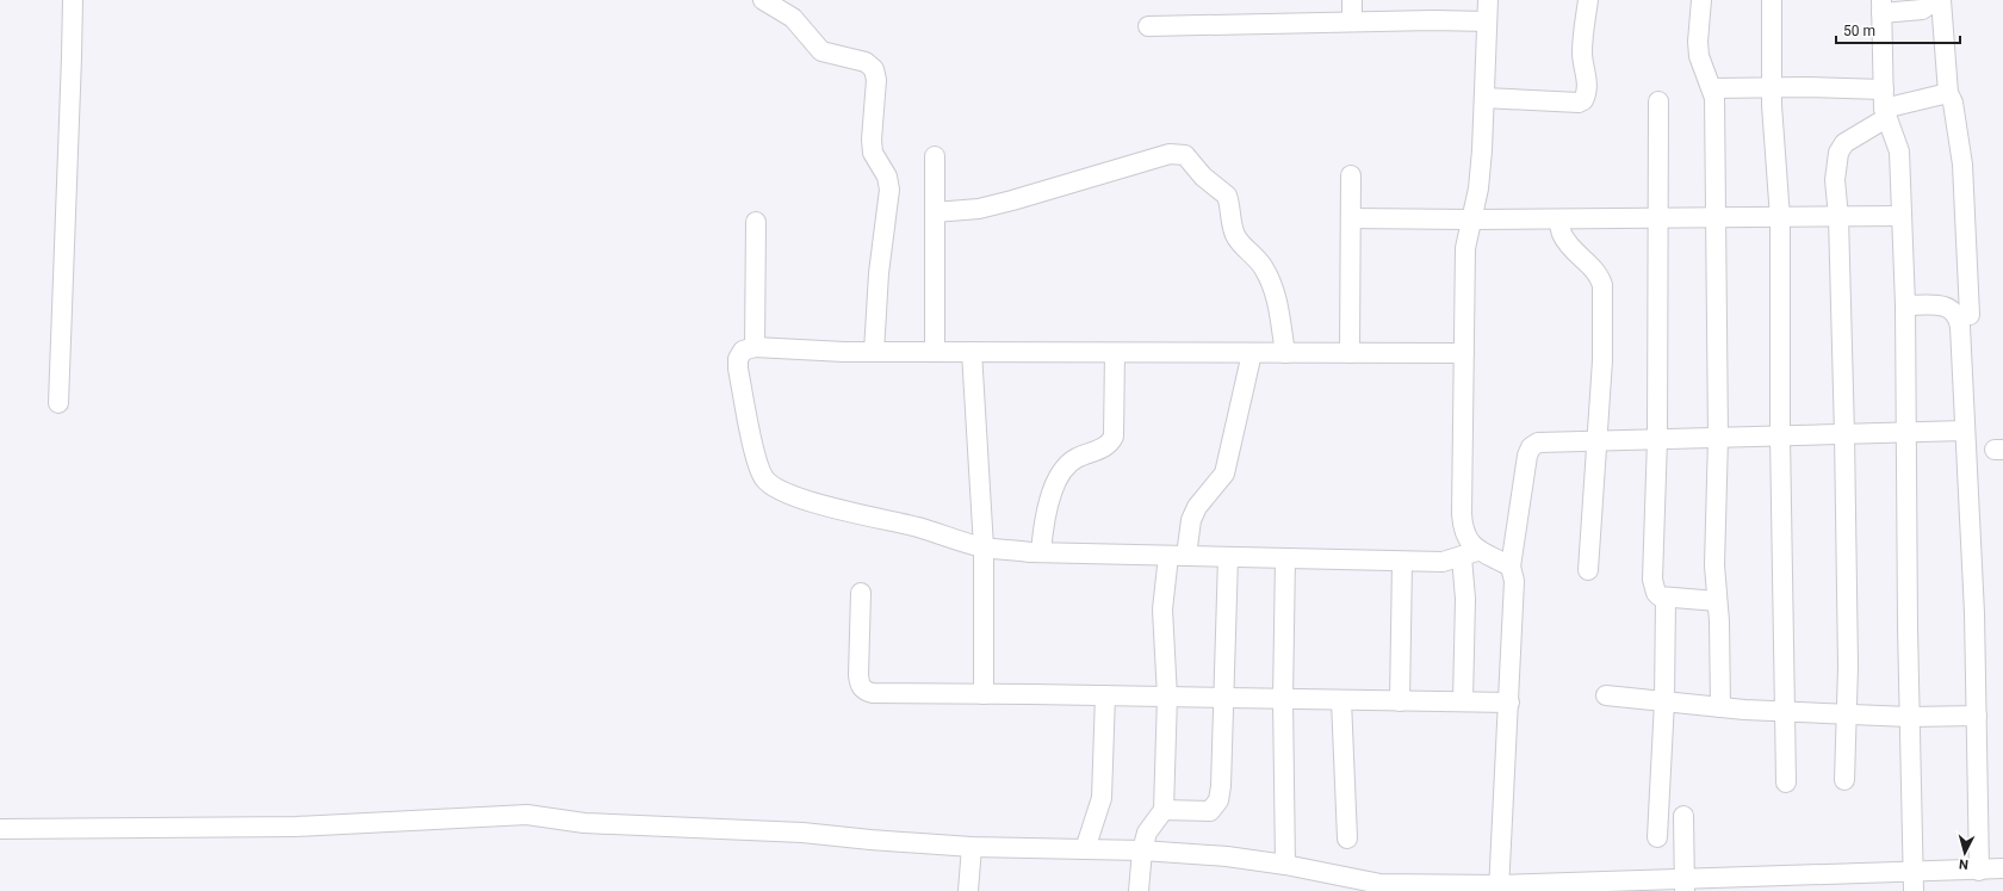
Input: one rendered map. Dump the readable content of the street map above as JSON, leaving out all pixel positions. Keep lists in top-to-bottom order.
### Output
{
  "scale_bar": "50 m",
  "north": "bottom"
}
